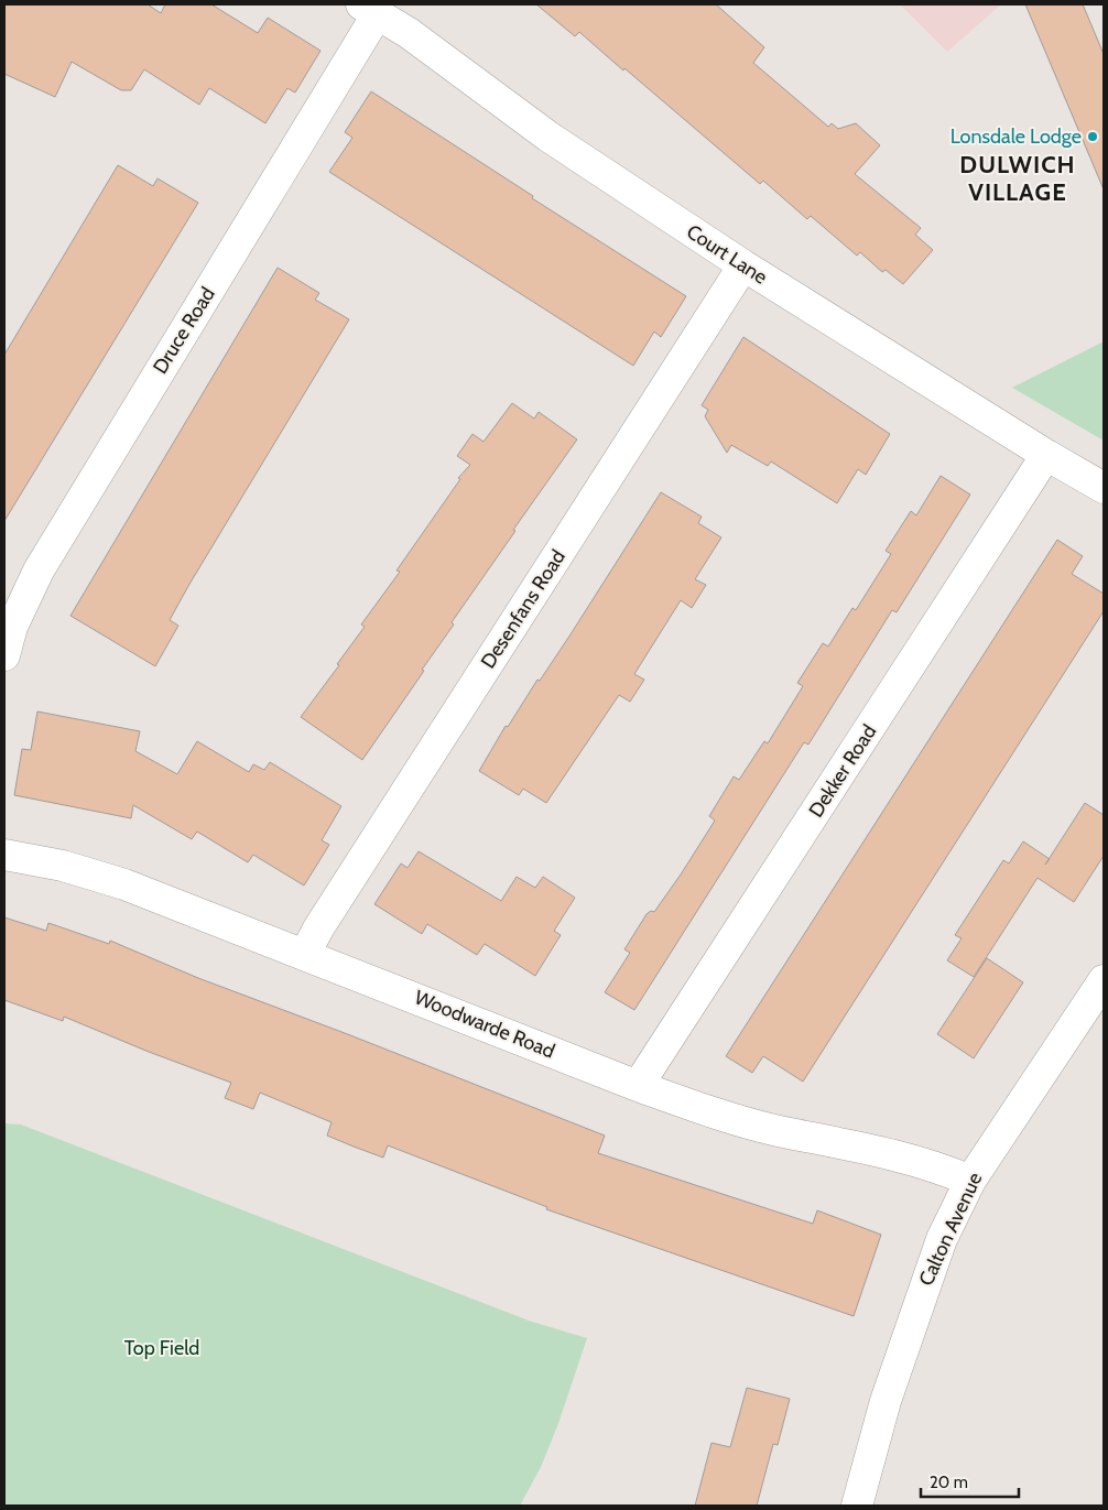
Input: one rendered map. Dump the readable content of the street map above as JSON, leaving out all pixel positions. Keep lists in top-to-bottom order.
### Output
{
  "streets": {
    "street": [
      "Court Lane",
      "Druce Road",
      "Desenfans Road",
      "Dekker Road",
      "Woodwarde Road",
      "Calton Avenue"
    ]
  },
  "crossings": [
    ["Court Lane", "Druce Road"],
    ["Court Lane", "Desenfans Road"],
    ["Court Lane", "Dekker Road"],
    ["Desenfans Road", "Woodwarde Road"],
    ["Dekker Road", "Woodwarde Road"],
    ["Woodwarde Road", "Calton Avenue"]
  ],
  "districts": ["DULWICH VILLAGE"],
  "parks": ["Top Field"],
  "places": ["Lonsdale Lodge"],
  "scale_bar": "20 m"
}
